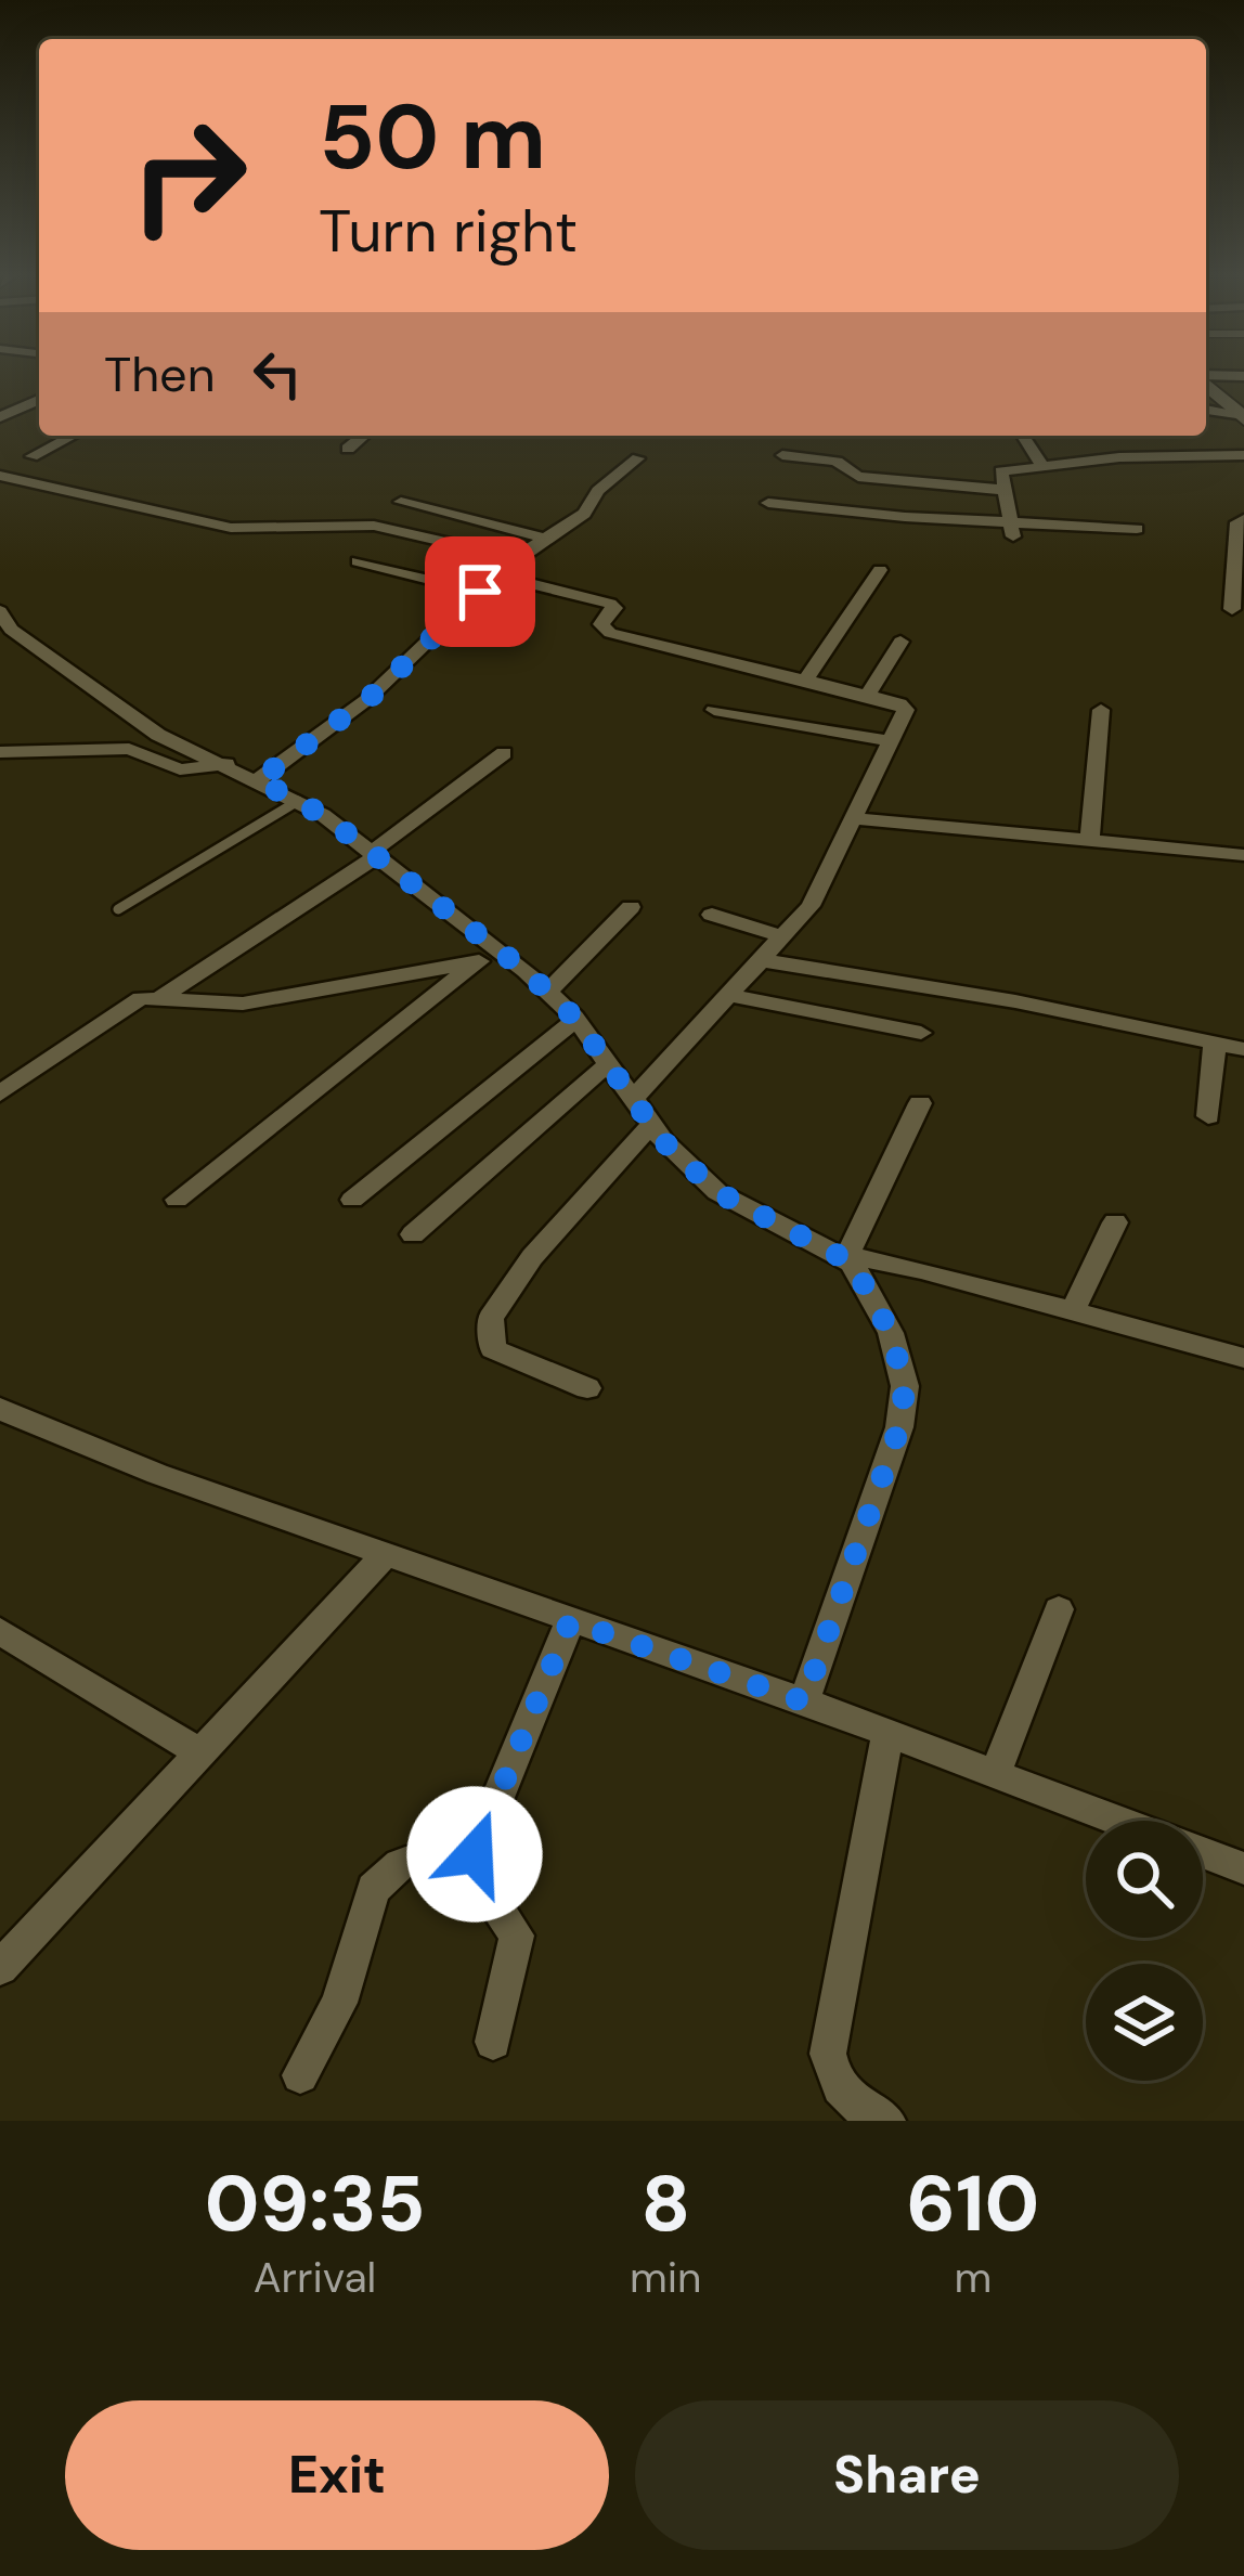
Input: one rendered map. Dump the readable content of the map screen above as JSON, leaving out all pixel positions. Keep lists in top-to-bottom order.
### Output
{
  "page": {
    "turn": ["50 m", "Turn right"],
    "then": "Then",
    "eta": [
      "09:35",
      "Arrival",
      "8",
      "min",
      "610",
      "m"
    ],
    "buttons": ["Exit", "Share"]
  }
}
